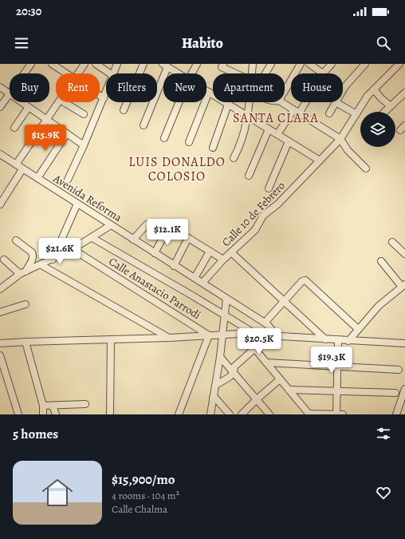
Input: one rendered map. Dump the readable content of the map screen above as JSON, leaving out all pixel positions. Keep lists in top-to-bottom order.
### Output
{
  "streets": {
    "street": ["Avenida Reforma", "Calle 10 de Febrero", "Calle Anastacio Parrodi"]
  },
  "crossings": [
    ["Avenida Reforma", "Calle 10 de Febrero"]
  ],
  "districts": ["SANTA CLARA", "LUIS DONALDO COLOSIO"],
  "page": {
    "status": "20:30",
    "header": "Habito",
    "chip": [
      "Buy",
      "Rent",
      "Filters",
      "New",
      "Apartment",
      "House"
    ],
    "price": [
      "$15.9K",
      "$12.1K",
      "$21.6K",
      "$20.5K",
      "$19.3K"
    ],
    "heading": "5 homes",
    "list": [
      {
        "name": "$15,900/mo",
        "note": "4 rooms · 104 m² · Calle Chalma"
      }
    ]
  }
}
